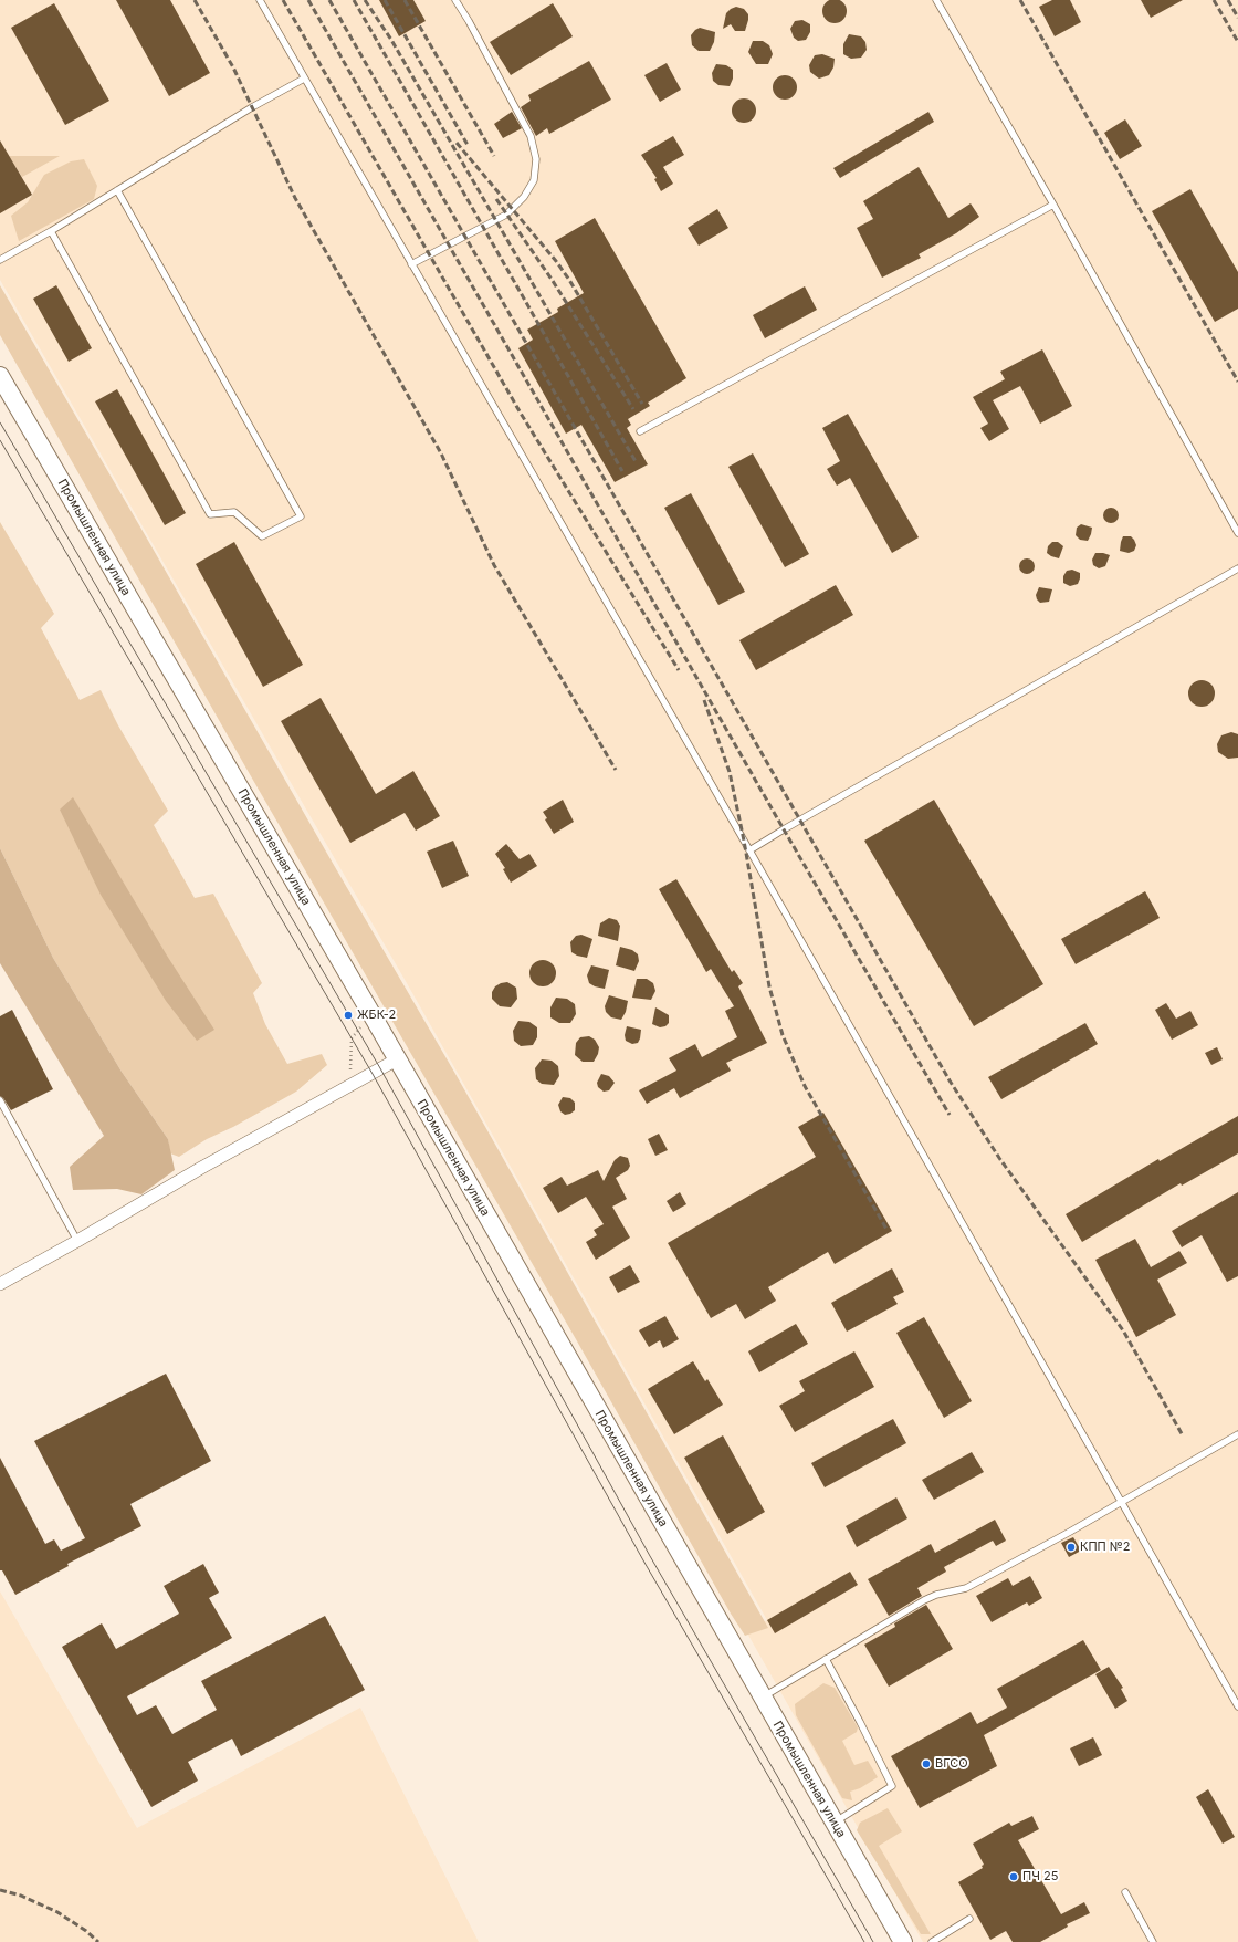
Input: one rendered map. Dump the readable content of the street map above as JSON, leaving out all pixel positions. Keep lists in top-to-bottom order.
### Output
{
  "streets": {
    "street": ["Промышленная улица"]
  },
  "places": [
    "ЖБК-2",
    "КПП №2",
    "ВГСО",
    "ПЧ 25"
  ]
}
